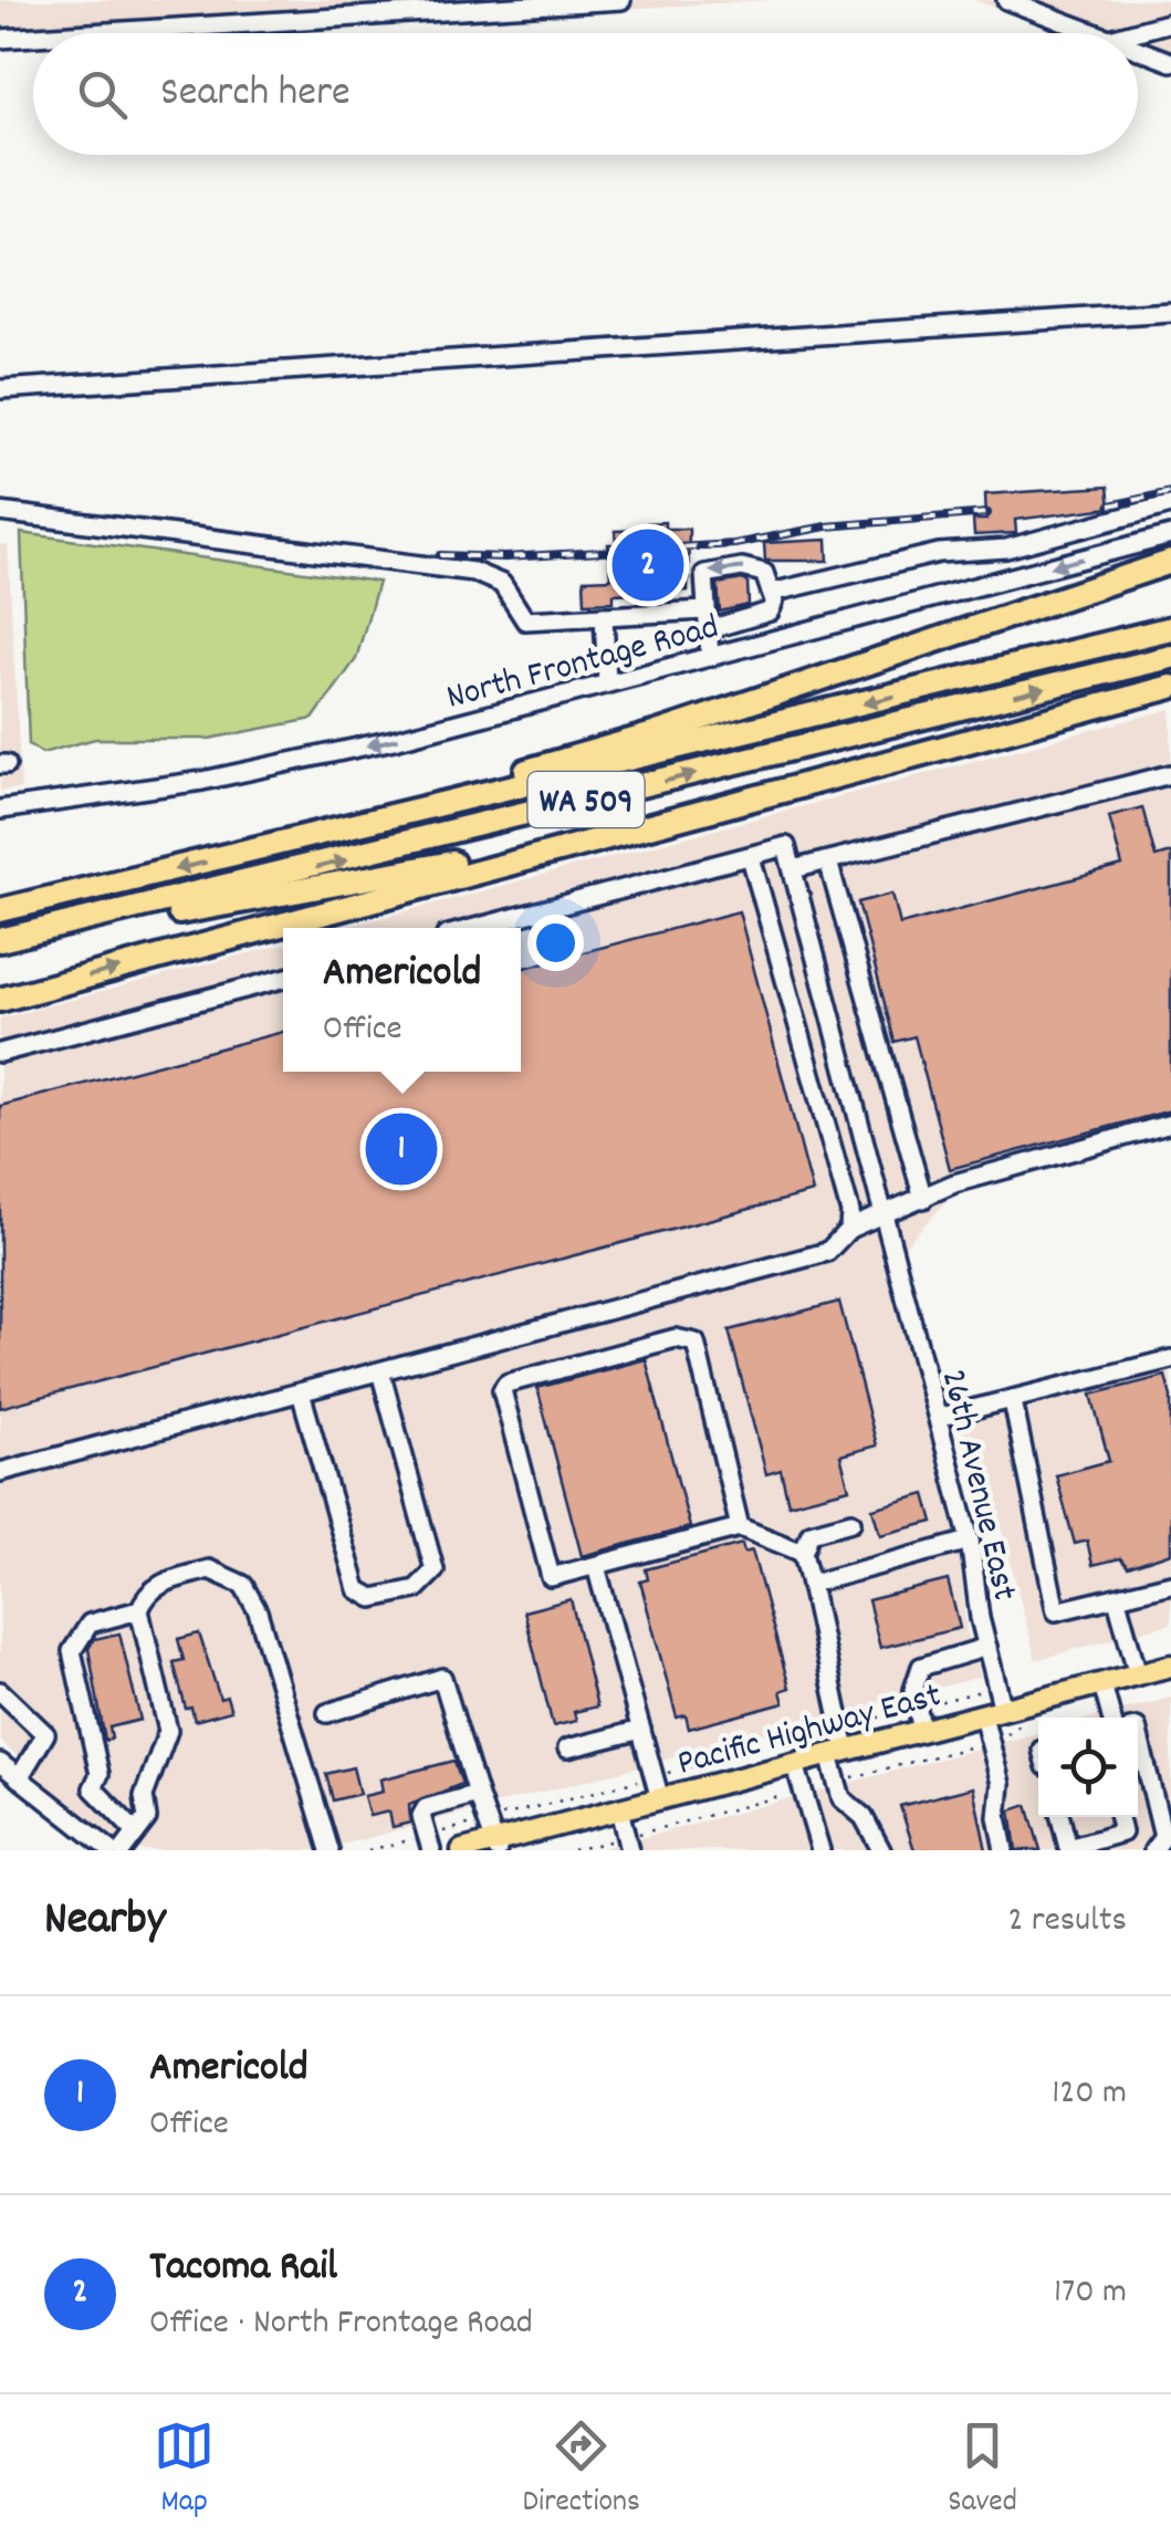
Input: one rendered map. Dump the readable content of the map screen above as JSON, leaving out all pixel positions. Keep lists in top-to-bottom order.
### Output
{
  "streets": {
    "highway": ["WA 509"],
    "main road": ["Pacific Highway East"],
    "street": ["North Frontage Road", "26th Avenue East"]
  },
  "crossings": [
    ["26th Avenue East", "Pacific Highway East"]
  ],
  "page": {
    "search": "Search here",
    "pins": ["2", "1"],
    "popup": ["Americold", "Office"],
    "heading": ["Nearby", "2 results"],
    "list": [
      {
        "mark": "1",
        "name": "Americold",
        "note": "Office",
        "value": "120 m"
      },
      {
        "mark": "2",
        "name": "Tacoma Rail",
        "note": "Office · North Frontage Road",
        "value": "170 m"
      }
    ],
    "nav": ["Map", "Directions", "Saved"]
  }
}
